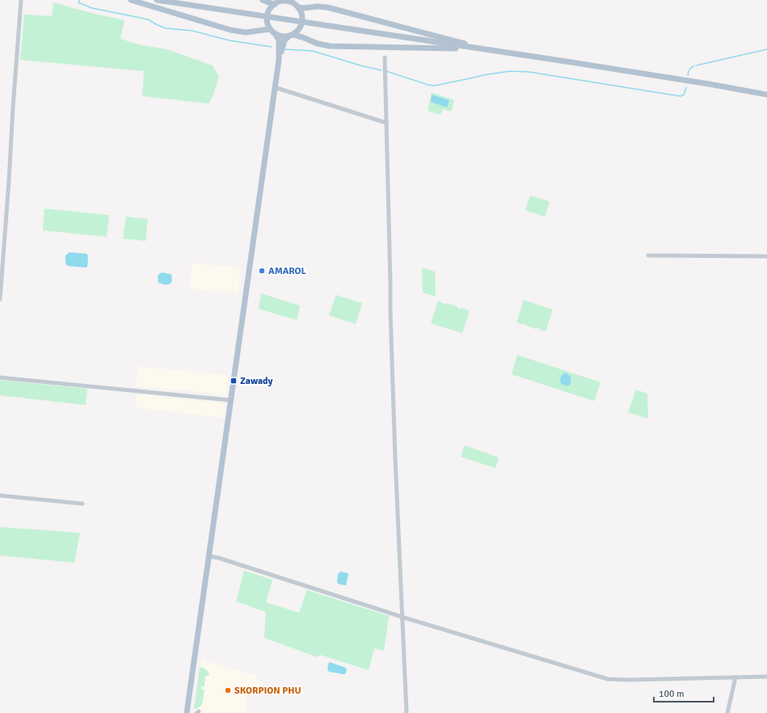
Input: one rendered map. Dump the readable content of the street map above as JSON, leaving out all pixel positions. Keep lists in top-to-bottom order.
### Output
{
  "places": {
    "other": ["AMAROL", "SKORPION PHU"],
    "transit": ["Zawady"]
  },
  "scale_bar": "100 m"
}
